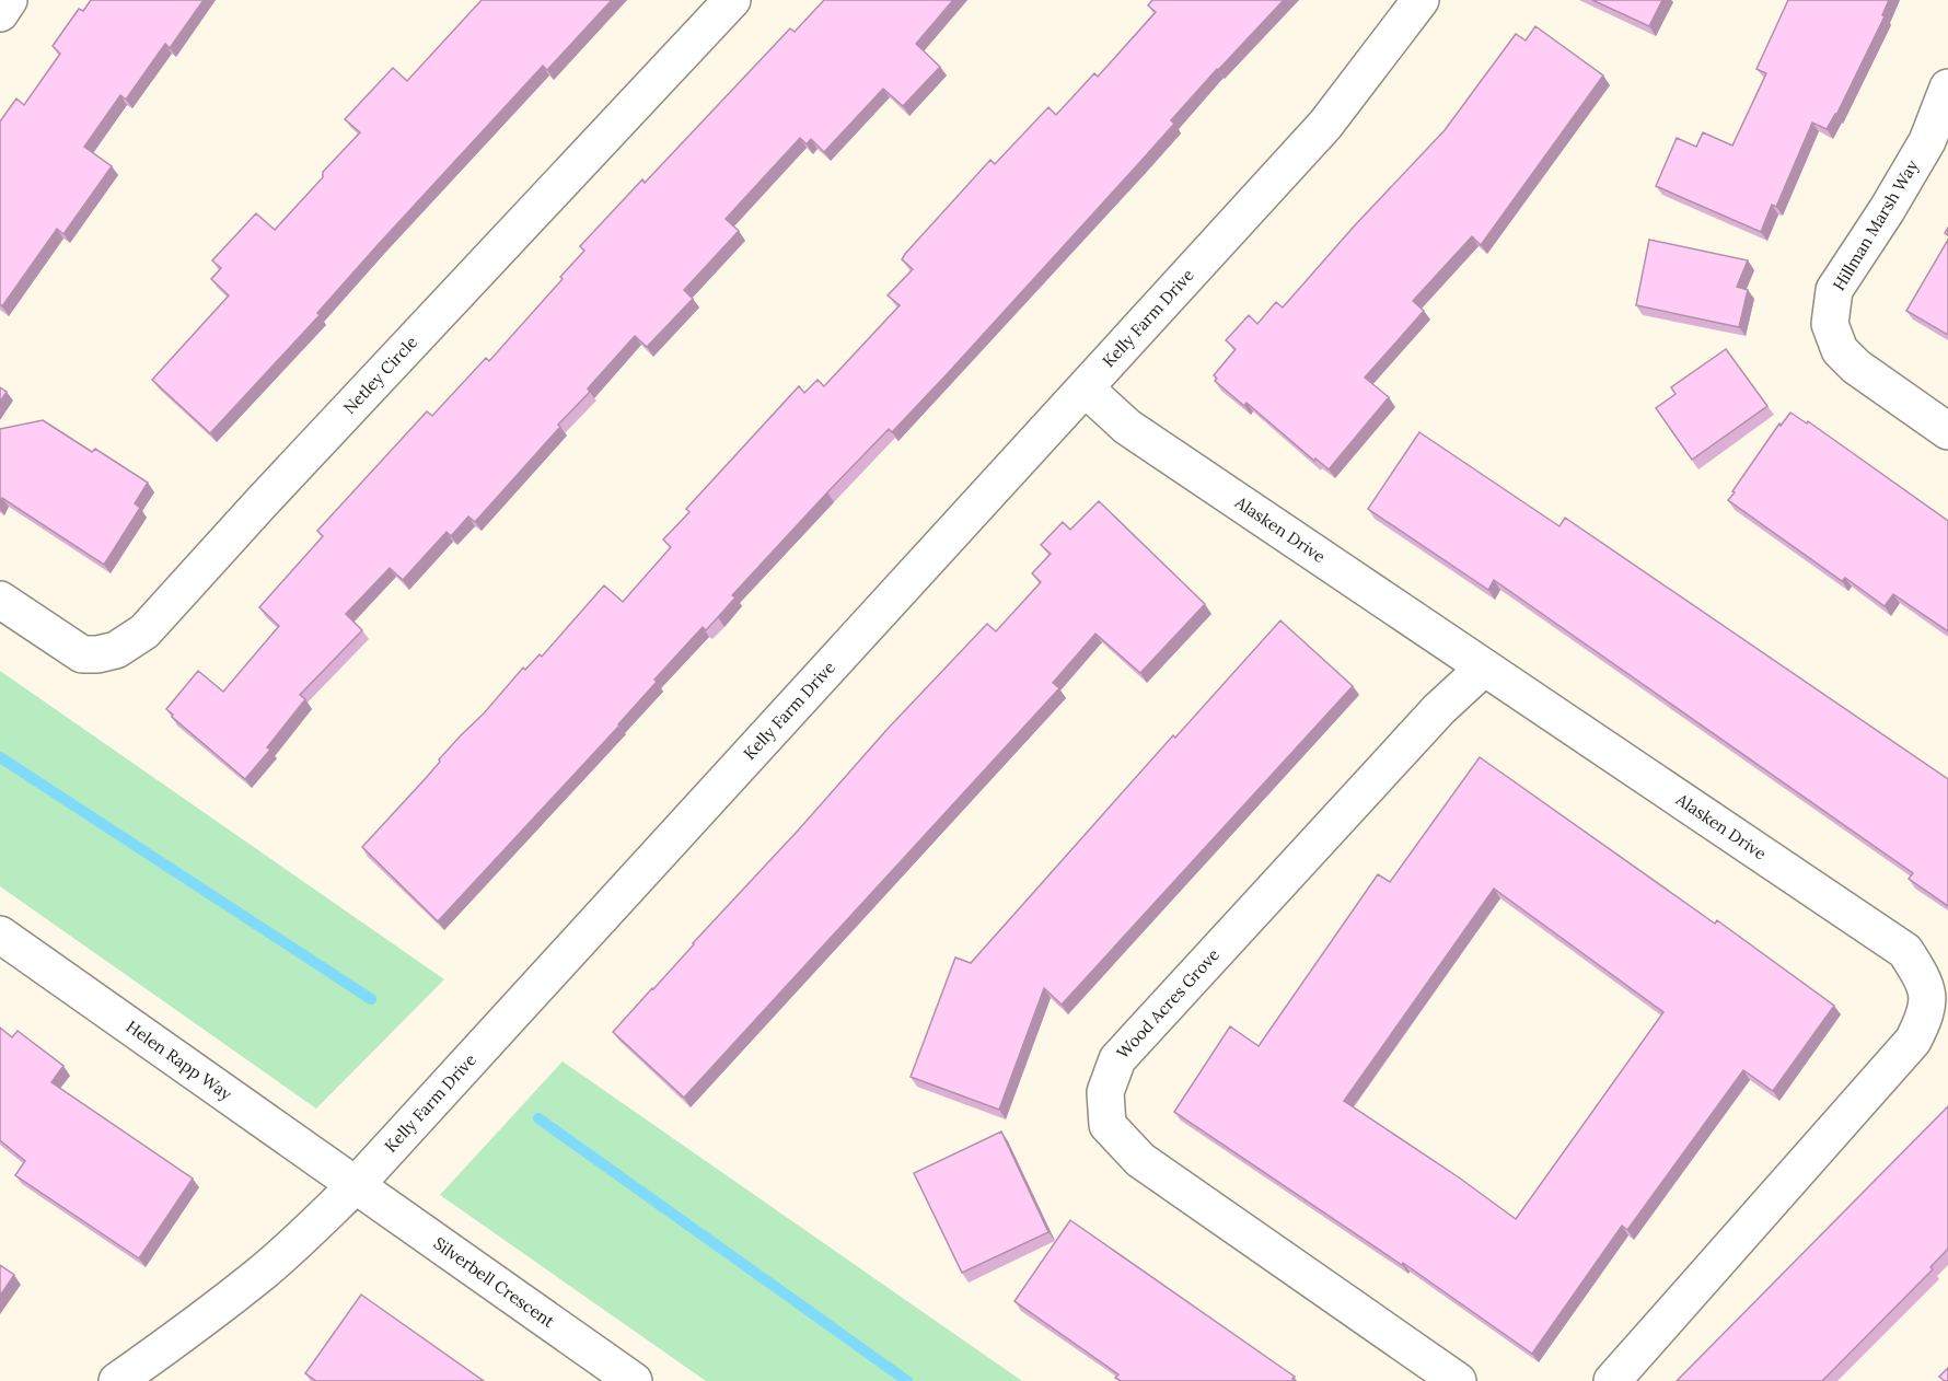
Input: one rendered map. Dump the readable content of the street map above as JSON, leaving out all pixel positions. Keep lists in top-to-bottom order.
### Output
{
  "streets": {
    "street": [
      "Hillman Marsh Way",
      "Kelly Farm Drive",
      "Netley Circle",
      "Alasken Drive",
      "Wood Acres Grove",
      "Helen Rapp Way",
      "Silverbell Crescent"
    ]
  },
  "crossings": [
    ["Kelly Farm Drive", "Alasken Drive"],
    ["Kelly Farm Drive", "Helen Rapp Way"],
    ["Kelly Farm Drive", "Silverbell Crescent"],
    ["Alasken Drive", "Wood Acres Grove"],
    ["Helen Rapp Way", "Silverbell Crescent"]
  ]
}
